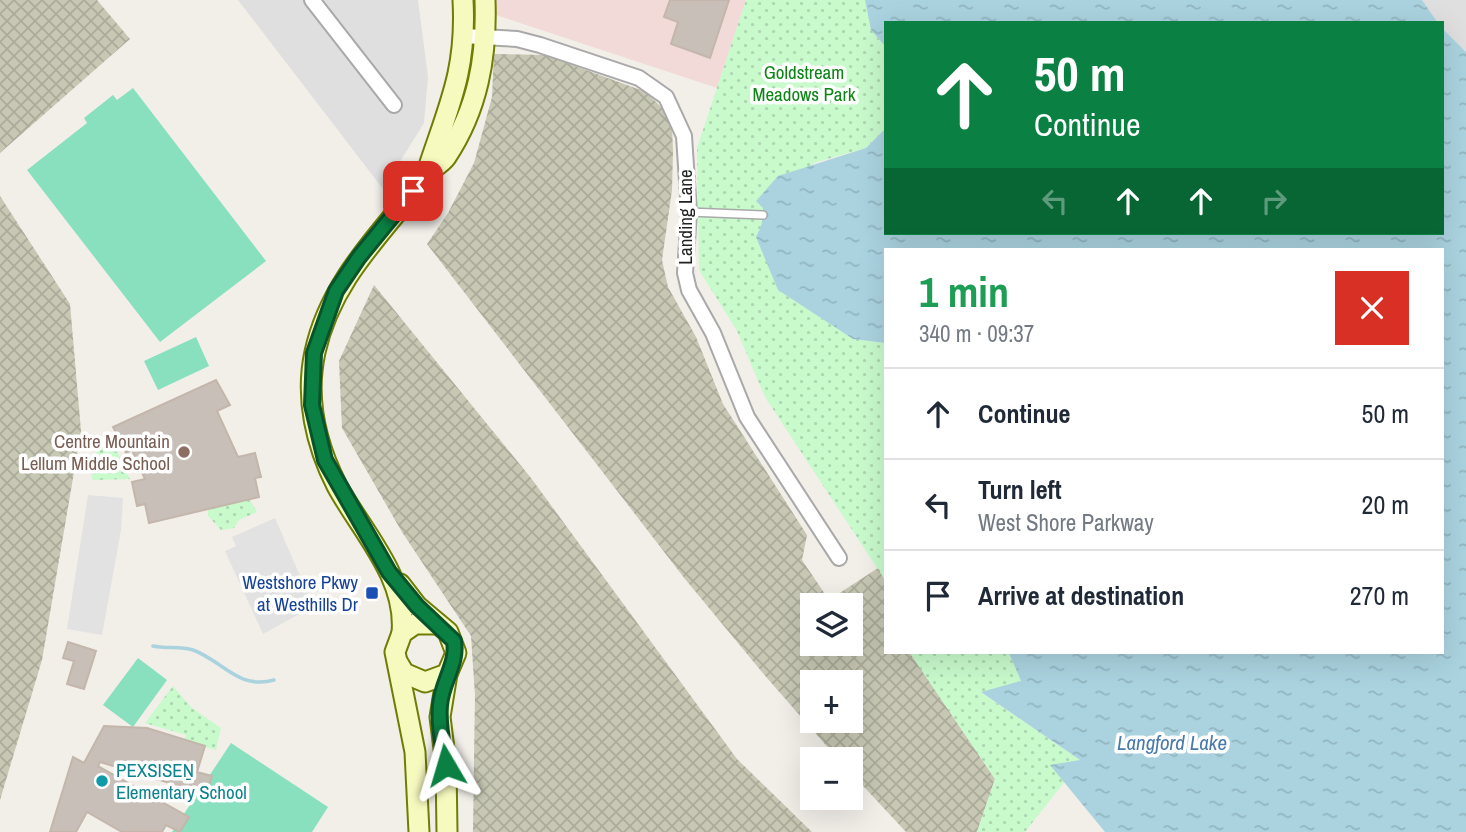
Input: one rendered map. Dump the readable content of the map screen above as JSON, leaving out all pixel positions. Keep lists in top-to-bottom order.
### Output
{
  "streets": {
    "street": ["Landing Lane"]
  },
  "water": ["Langford Lake"],
  "parks": ["Goldstream Meadows Park"],
  "places": {
    "other": ["Centre Mountain Lellum Middle School", "PEXSISEṈ Elementary School"],
    "transit": ["Westshore Pkwy at Westhills Dr"]
  },
  "page": {
    "turn": ["50 m", "Continue"],
    "heading": ["1 min", "340 m · 09:37"],
    "list": [
      {
        "name": "Continue",
        "value": "50 m"
      },
      {
        "name": "Turn left",
        "note": "West Shore Parkway",
        "value": "20 m"
      },
      {
        "name": "Arrive at destination",
        "value": "270 m"
      }
    ],
    "map_buttons": ["+", "−"]
  }
}
